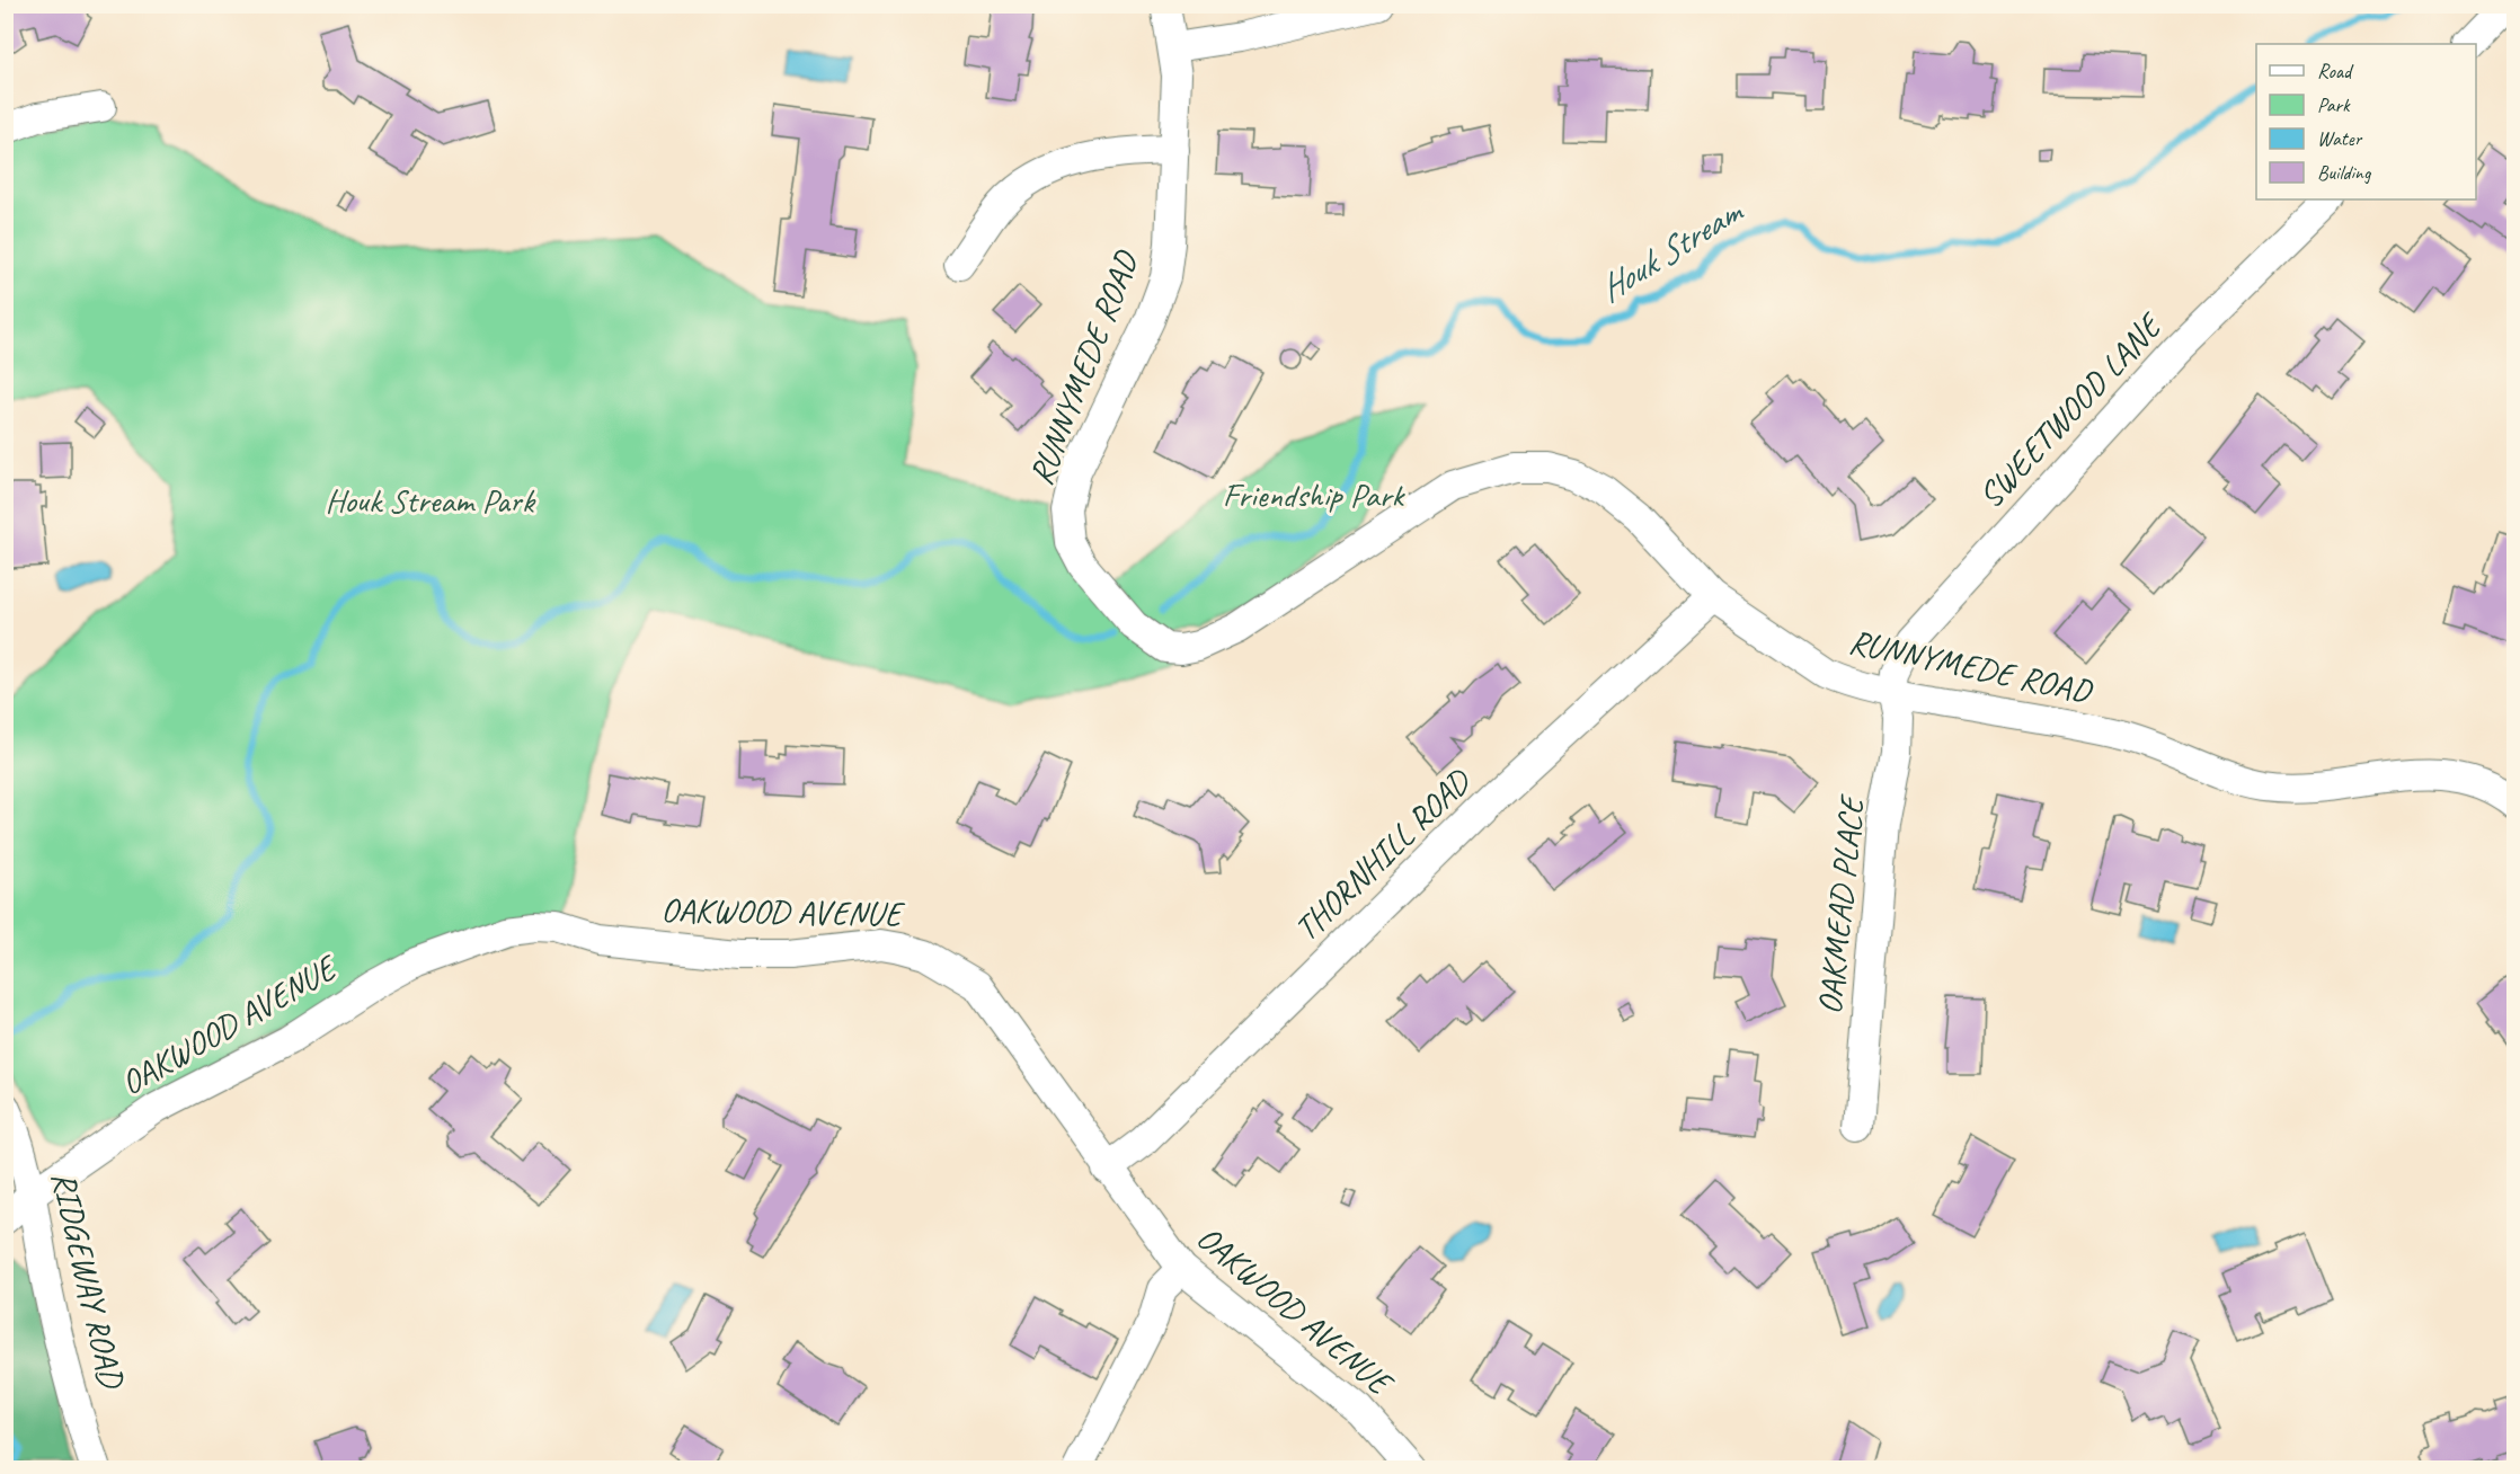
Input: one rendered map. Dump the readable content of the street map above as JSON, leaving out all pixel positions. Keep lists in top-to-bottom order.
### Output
{
  "streets": {
    "street": [
      "RUNNYMEDE ROAD",
      "SWEETWOOD LANE",
      "THORNHILL ROAD",
      "OAKMEAD PLACE",
      "OAKWOOD AVENUE",
      "RIDGEWAY ROAD"
    ]
  },
  "crossings": [
    ["RUNNYMEDE ROAD", "SWEETWOOD LANE"],
    ["RUNNYMEDE ROAD", "THORNHILL ROAD"],
    ["RUNNYMEDE ROAD", "OAKMEAD PLACE"],
    ["SWEETWOOD LANE", "OAKMEAD PLACE"],
    ["THORNHILL ROAD", "OAKWOOD AVENUE"],
    ["OAKWOOD AVENUE", "RIDGEWAY ROAD"]
  ],
  "water": ["Houk Stream"],
  "parks": ["Friendship Park", "Houk Stream Park"],
  "legend": [
    "Road",
    "Park",
    "Water",
    "Building"
  ]
}
